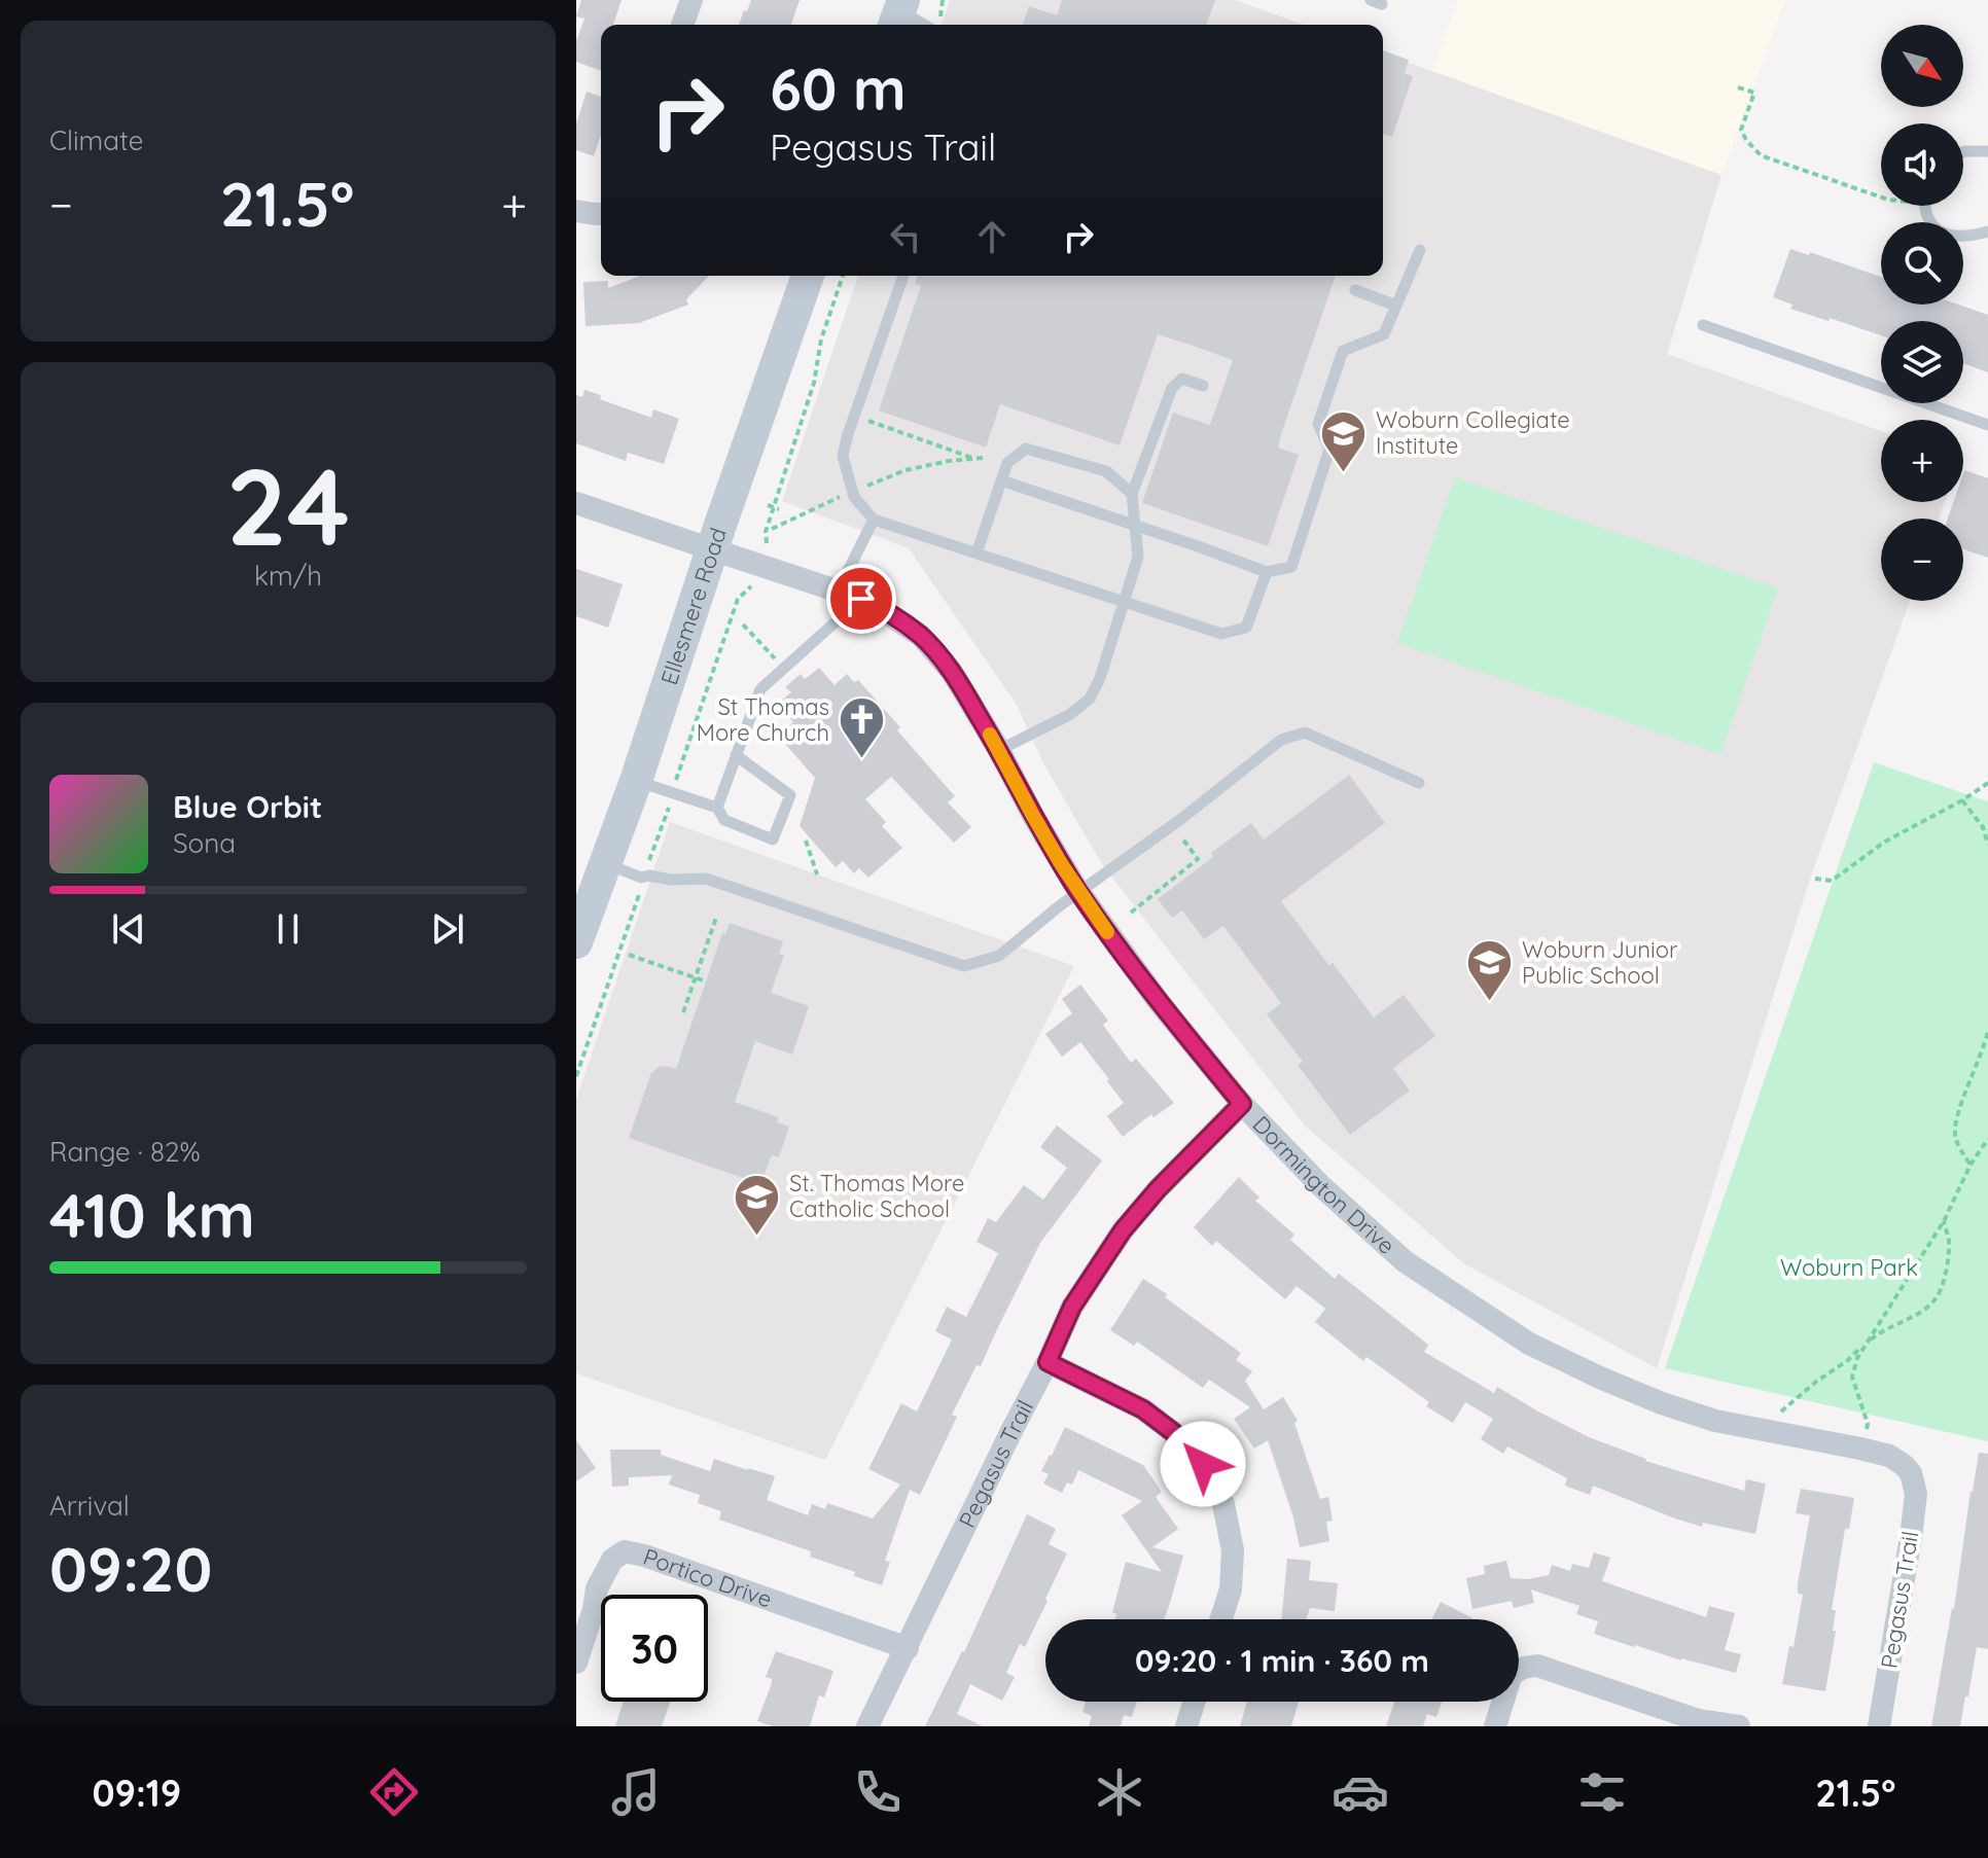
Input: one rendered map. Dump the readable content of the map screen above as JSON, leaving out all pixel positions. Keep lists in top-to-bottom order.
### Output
{
  "streets": {
    "main road": ["Ellesmere Road"],
    "street": ["Dormington Drive", "Pegasus Trail", "Portico Drive"]
  },
  "crossings": [
    ["Ellesmere Road", "Dormington Drive"],
    ["Dormington Drive", "Pegasus Trail"],
    ["Pegasus Trail", "Portico Drive"]
  ],
  "parks": ["Woburn Park"],
  "places": {
    "school or university": ["Woburn Collegiate Institute", "Woburn Junior Public School", "St. Thomas More Catholic School"],
    "church": ["St Thomas More Church"]
  },
  "north": "bottom right",
  "page": {
    "tile": [
      "Climate",
      ["24", "km/h"],
      ["Range · 82%", "410 km"],
      ["Arrival", "09:20"]
    ],
    "map_buttons": ["+", "−"],
    "turn": ["60 m", "Pegasus Trail"],
    "heat": ["−", "21.5°", "+"],
    "song": ["Blue Orbit", "Sona"],
    "limit": "30",
    "trip": "09:20 · 1 min · 360 m",
    "tabs": ["09:19", "21.5°"]
  }
}
